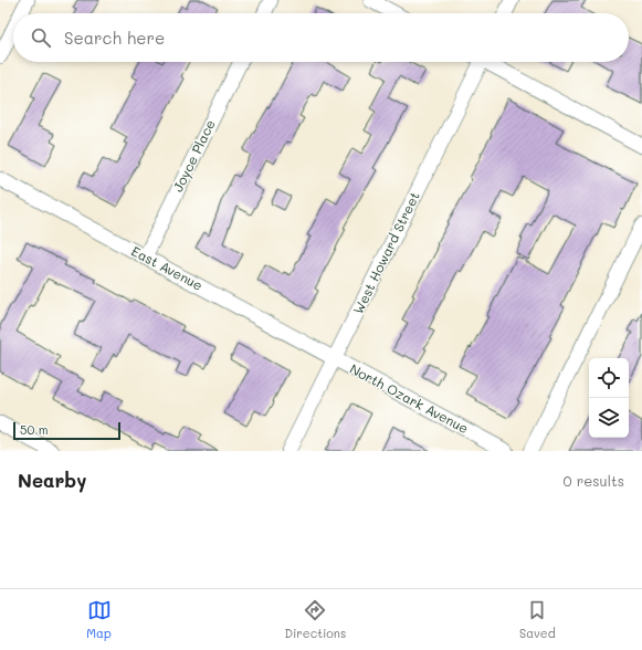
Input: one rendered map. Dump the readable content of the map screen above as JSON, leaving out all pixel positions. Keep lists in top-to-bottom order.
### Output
{
  "streets": {
    "street": [
      "Joyce Place",
      "West Howard Street",
      "East Avenue",
      "North Ozark Avenue"
    ]
  },
  "crossings": [
    ["Joyce Place", "East Avenue"],
    ["West Howard Street", "East Avenue"],
    ["West Howard Street", "North Ozark Avenue"],
    ["East Avenue", "North Ozark Avenue"]
  ],
  "scale_bar": "50 m",
  "page": {
    "search": "Search here",
    "scale": "50 m",
    "heading": ["Nearby", "0 results"],
    "nav": ["Map", "Directions", "Saved"]
  }
}
